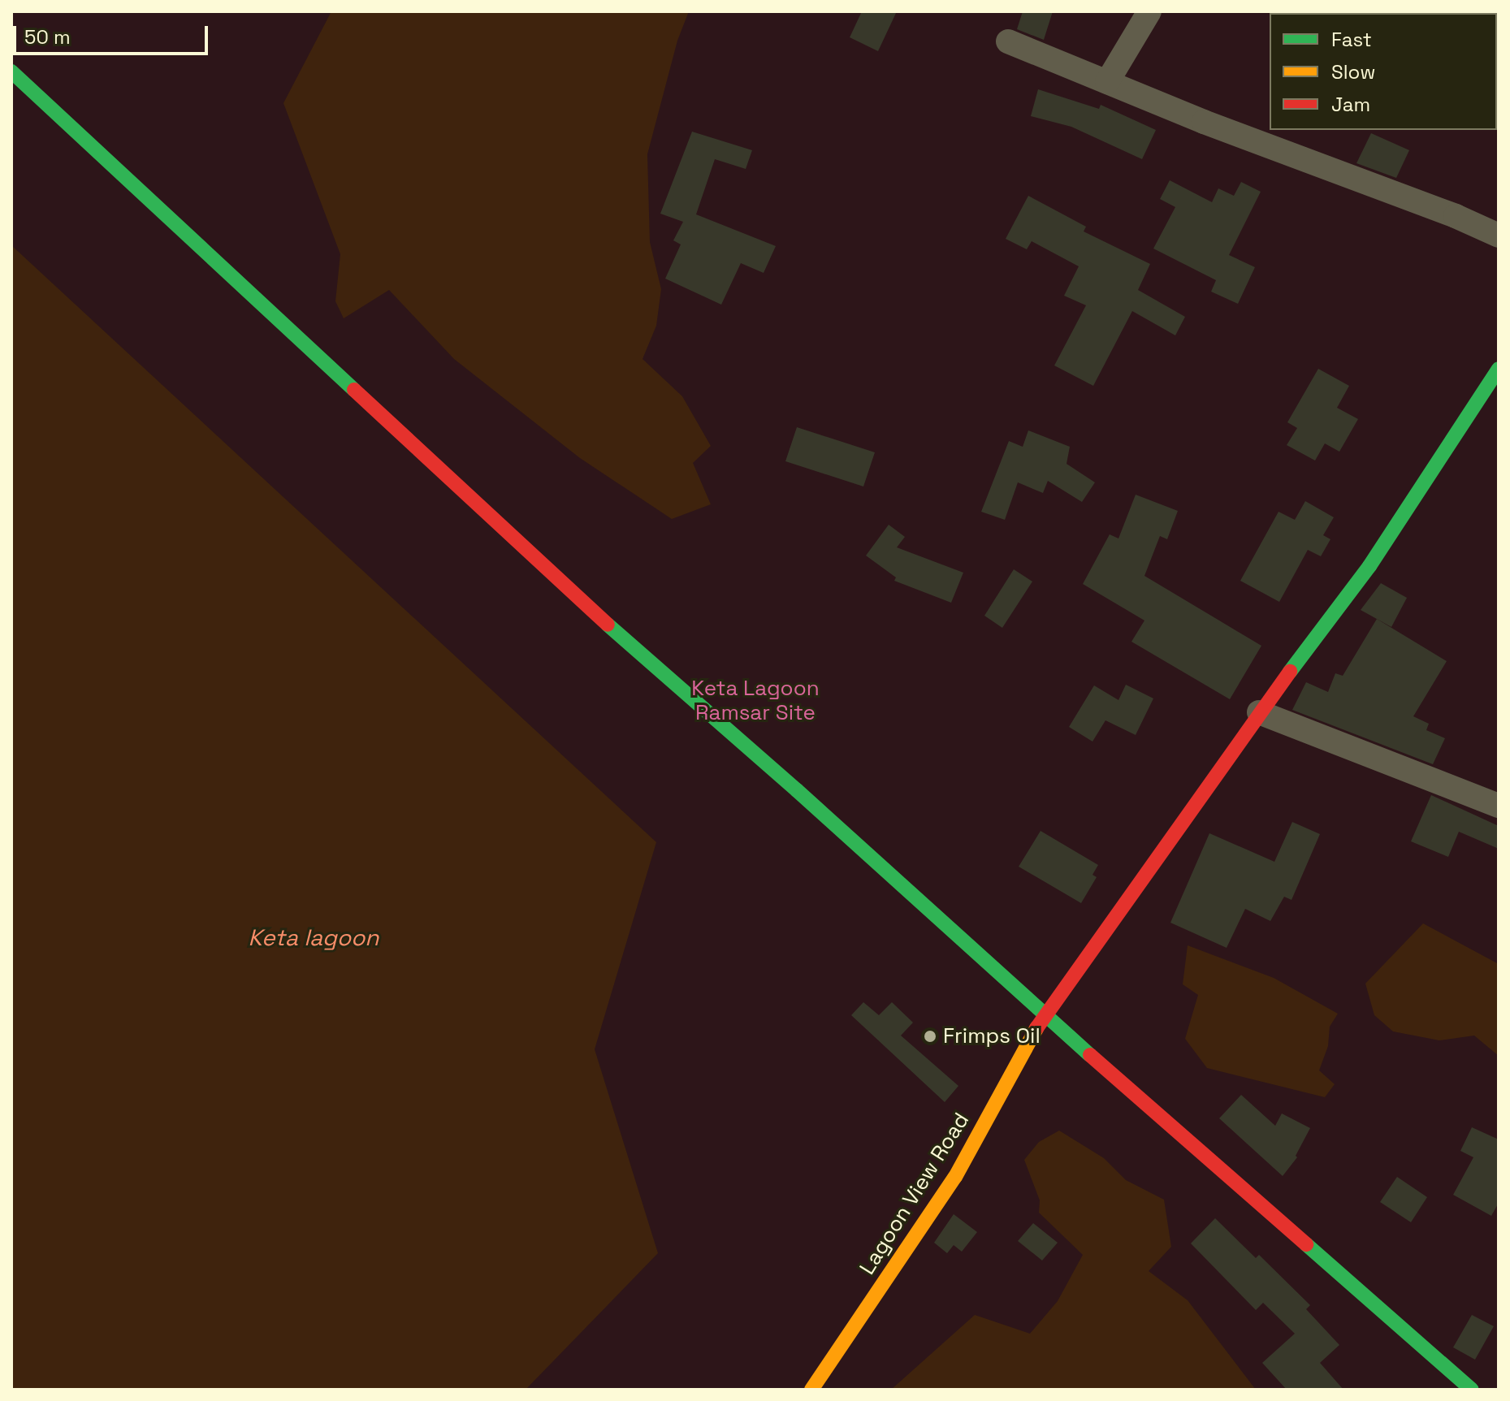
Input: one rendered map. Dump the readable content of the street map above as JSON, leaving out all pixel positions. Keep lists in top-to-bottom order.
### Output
{
  "streets": {
    "main road": ["Lagoon View Road"]
  },
  "water": ["Keta lagoon"],
  "parks": ["Keta Lagoon Ramsar Site"],
  "places": ["Frimps Oil"],
  "legend": ["Fast", "Slow", "Jam"],
  "scale_bar": "50 m"
}
